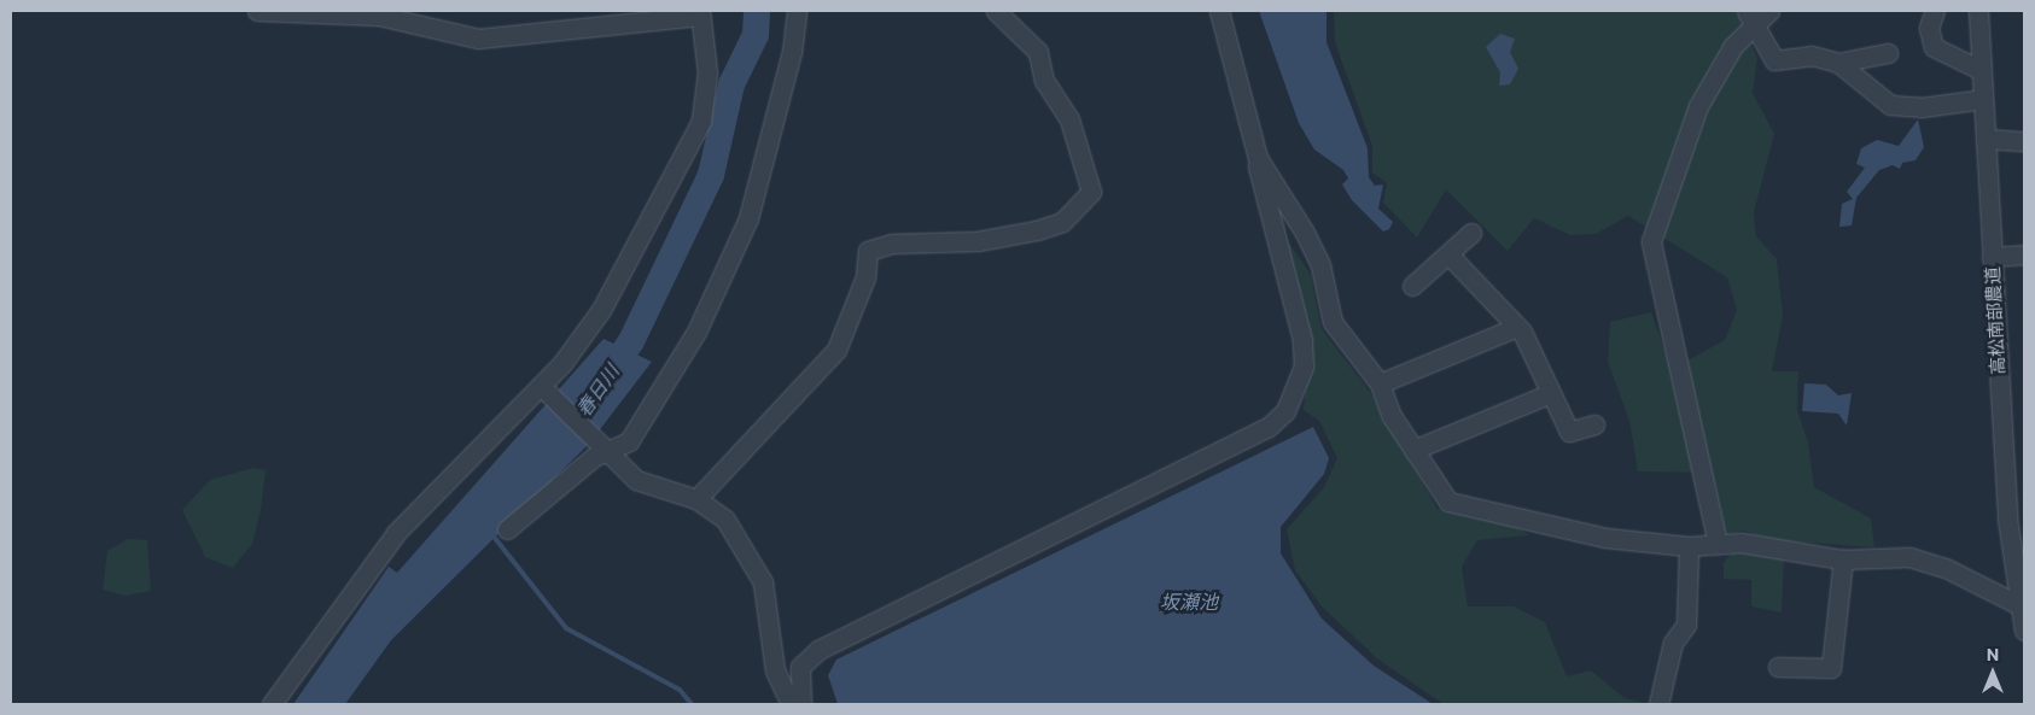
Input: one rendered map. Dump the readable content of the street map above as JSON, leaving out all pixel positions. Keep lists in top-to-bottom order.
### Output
{
  "streets": {
    "street": ["高松南部農道"]
  },
  "water": ["春日川", "坂瀬池"],
  "north": "top"
}
